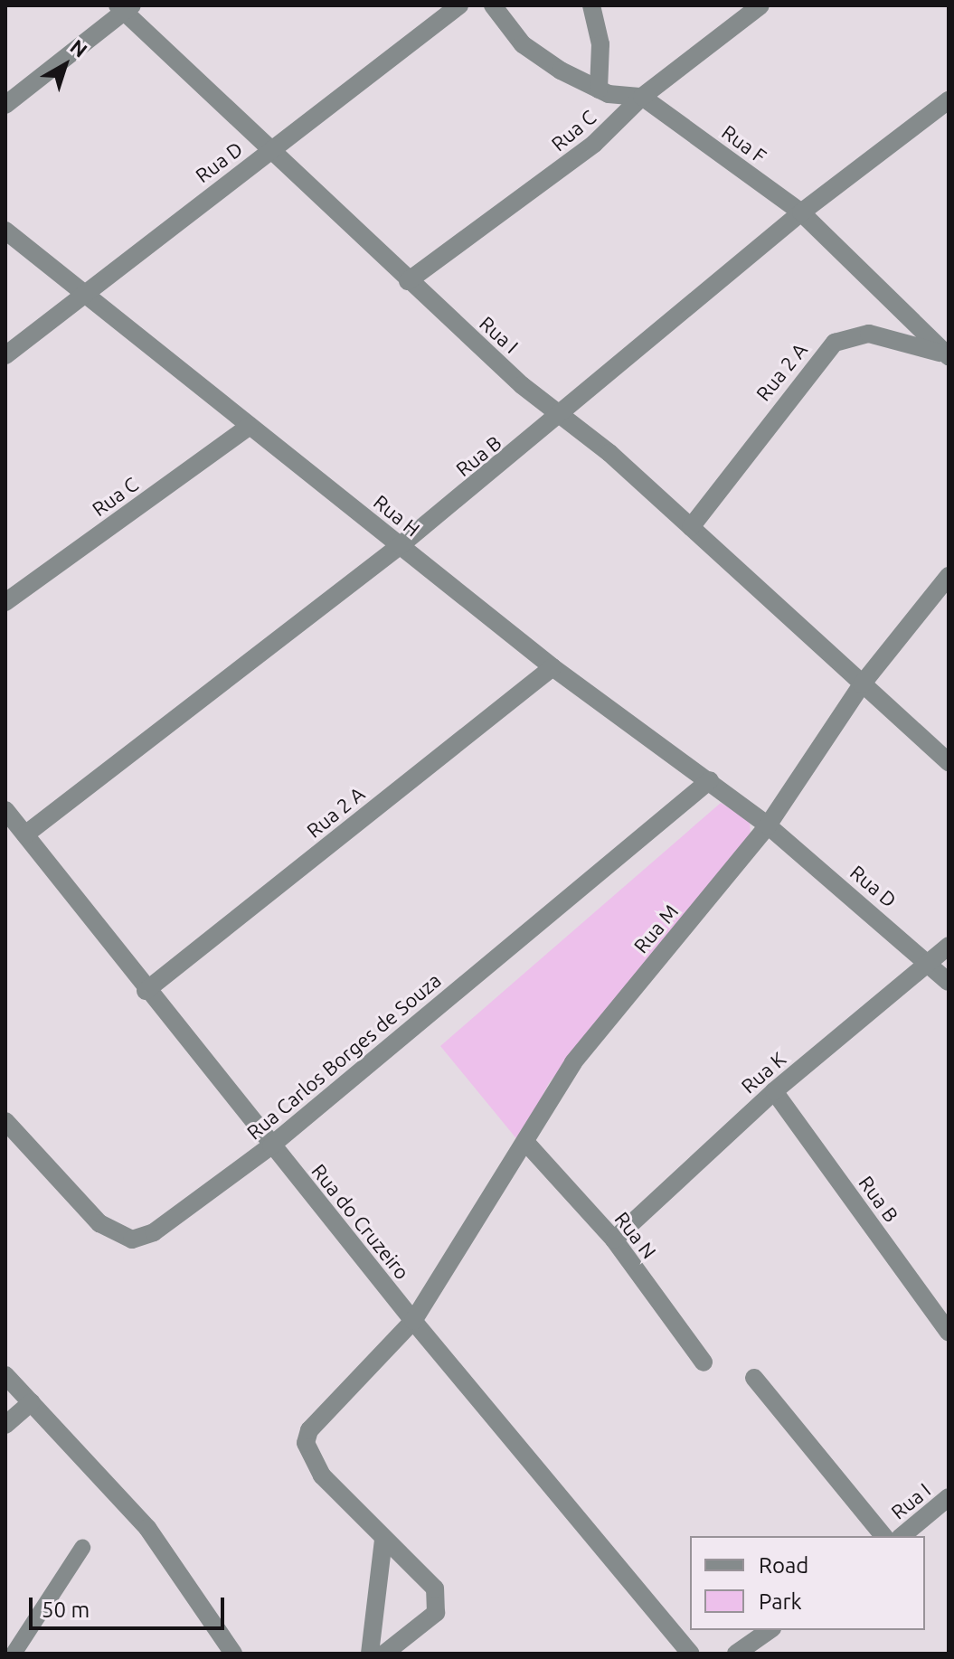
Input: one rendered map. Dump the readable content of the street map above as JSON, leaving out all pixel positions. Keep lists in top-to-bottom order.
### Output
{
  "streets": {
    "street": [
      "Rua C",
      "Rua F",
      "Rua D",
      "Rua I",
      "Rua 2 A",
      "Rua B",
      "Rua H",
      "Rua M",
      "Rua Carlos Borges de Souza",
      "Rua K",
      "Rua do Cruzeiro",
      "Rua N"
    ]
  },
  "crossings": [
    ["Rua C", "Rua F"],
    ["Rua C", "Rua I"],
    ["Rua C", "Rua H"],
    ["Rua F", "Rua 2 A"],
    ["Rua F", "Rua B"],
    ["Rua D", "Rua I"],
    ["Rua D", "Rua H"],
    ["Rua D", "Rua M"],
    ["Rua D", "Rua K"],
    ["Rua I", "Rua 2 A"],
    ["Rua I", "Rua B"],
    ["Rua I", "Rua M"],
    ["Rua 2 A", "Rua H"],
    ["Rua 2 A", "Rua do Cruzeiro"],
    ["Rua B", "Rua H"],
    ["Rua B", "Rua K"],
    ["Rua B", "Rua do Cruzeiro"],
    ["Rua H", "Rua M"],
    ["Rua H", "Rua Carlos Borges de Souza"],
    ["Rua M", "Rua do Cruzeiro"],
    ["Rua M", "Rua N"],
    ["Rua Carlos Borges de Souza", "Rua do Cruzeiro"],
    ["Rua K", "Rua N"]
  ],
  "legend": ["Road", "Park"],
  "scale_bar": "50 m",
  "north": "top right"
}
